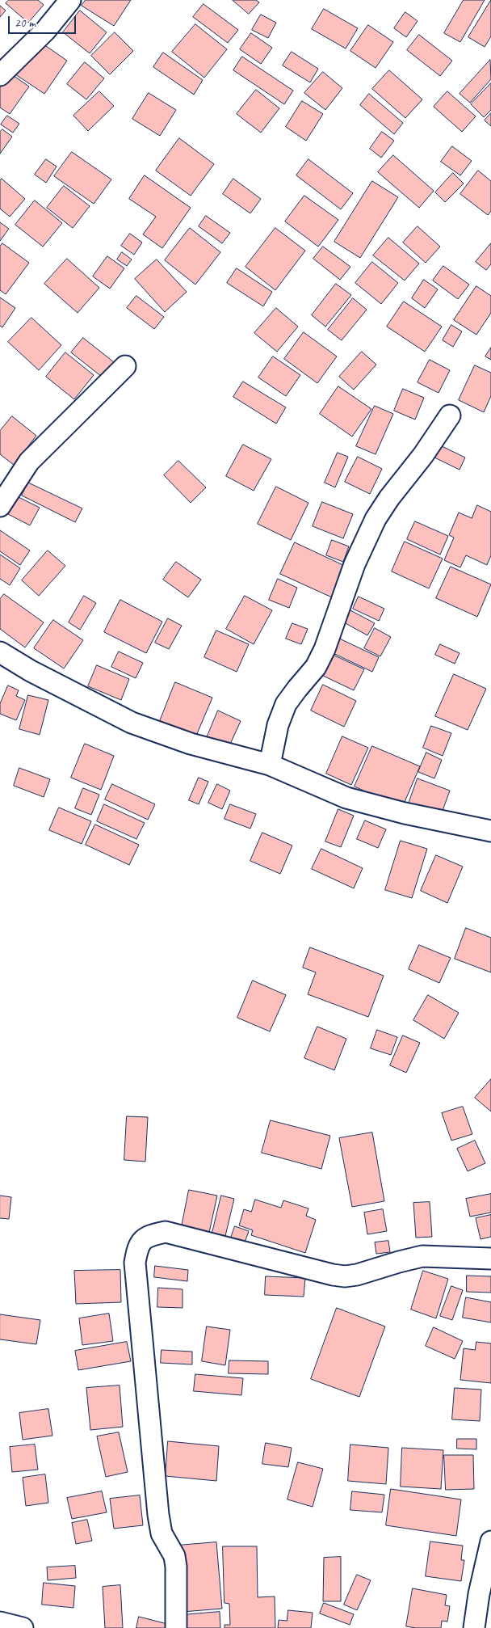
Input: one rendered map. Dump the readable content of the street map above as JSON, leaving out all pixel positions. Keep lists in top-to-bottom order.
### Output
{
  "scale_bar": "20 m"
}
